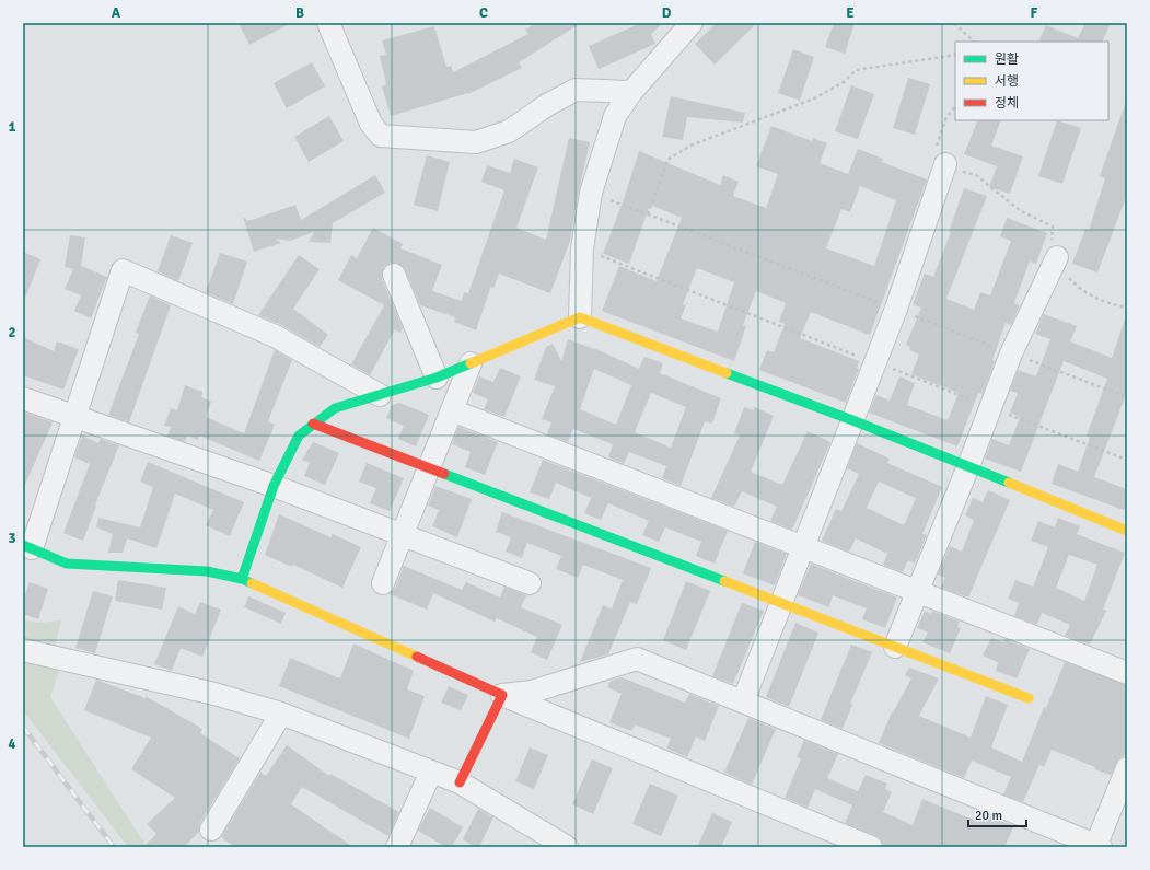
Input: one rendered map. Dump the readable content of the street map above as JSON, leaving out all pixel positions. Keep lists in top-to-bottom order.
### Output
{
  "legend": ["원활", "서행", "정체"],
  "scale_bar": "20 m",
  "grid": {
    "columns": [
      "A",
      "B",
      "C",
      "D",
      "E",
      "F"
    ],
    "rows": [
      "1",
      "2",
      "3",
      "4"
    ]
  }
}
